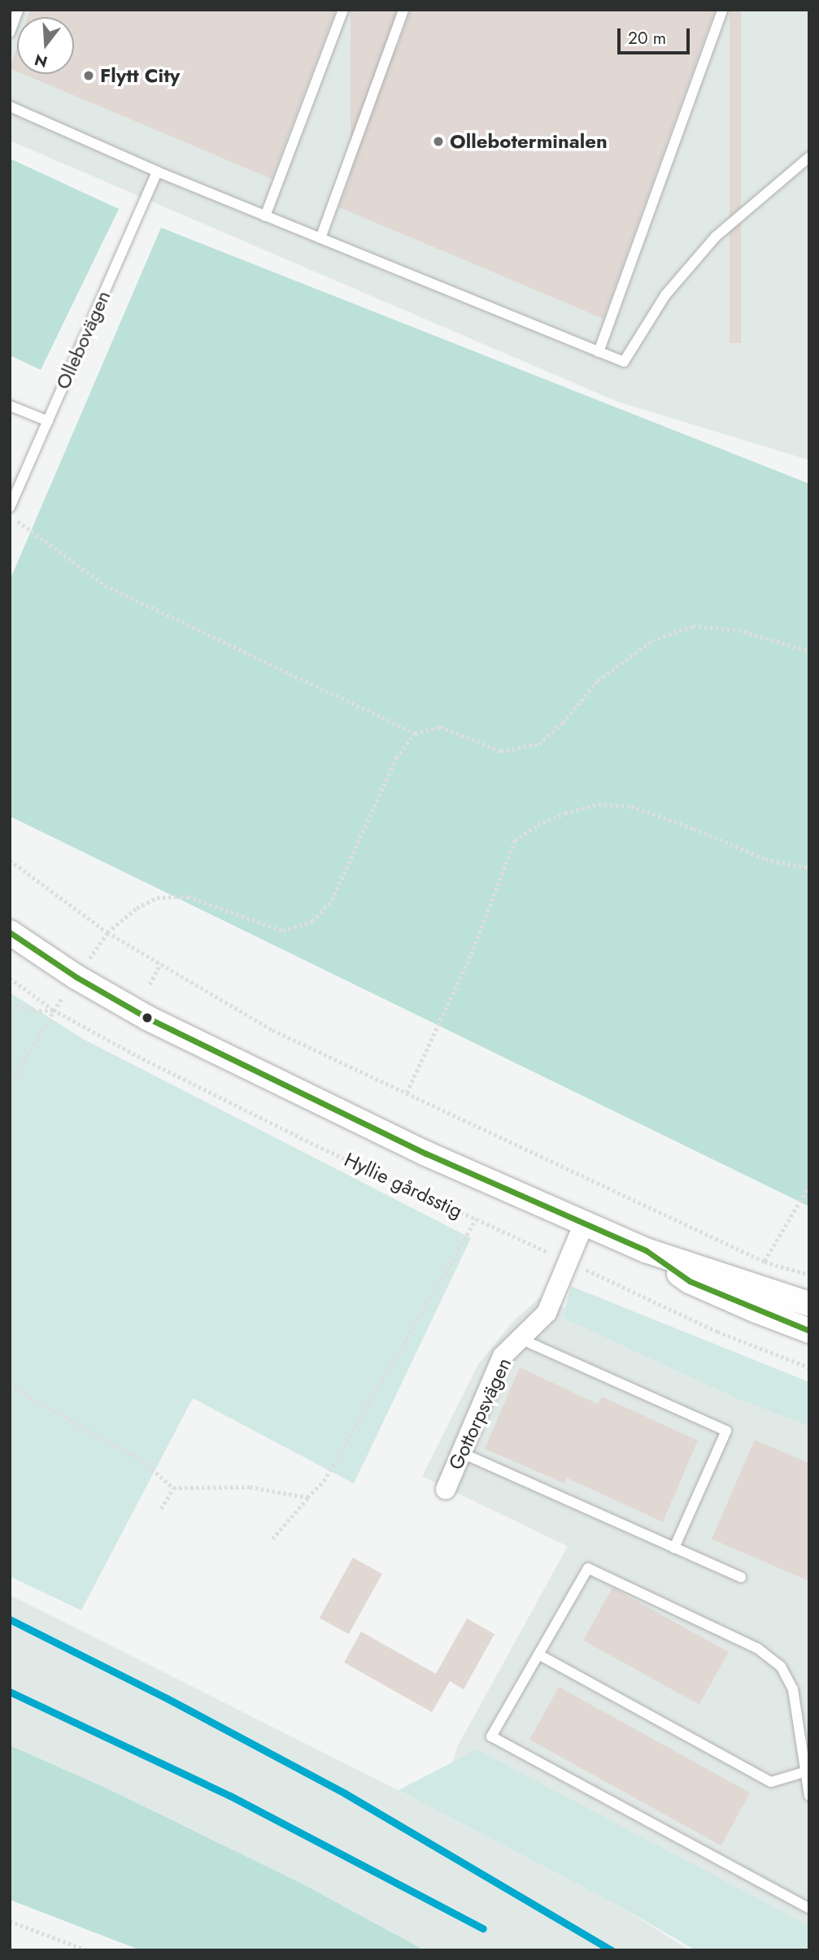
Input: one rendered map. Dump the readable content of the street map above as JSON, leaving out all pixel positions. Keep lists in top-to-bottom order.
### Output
{
  "streets": {
    "street": ["Gottorpsvägen"],
    "lane": ["Ollebovägen"],
    "path": ["Hyllie gårdsstig"]
  },
  "crossings": [
    ["Hyllie gårdsstig", "Gottorpsvägen"]
  ],
  "places": ["Flytt City", "Olleboterminalen"],
  "scale_bar": "20 m",
  "north": "bottom"
}
